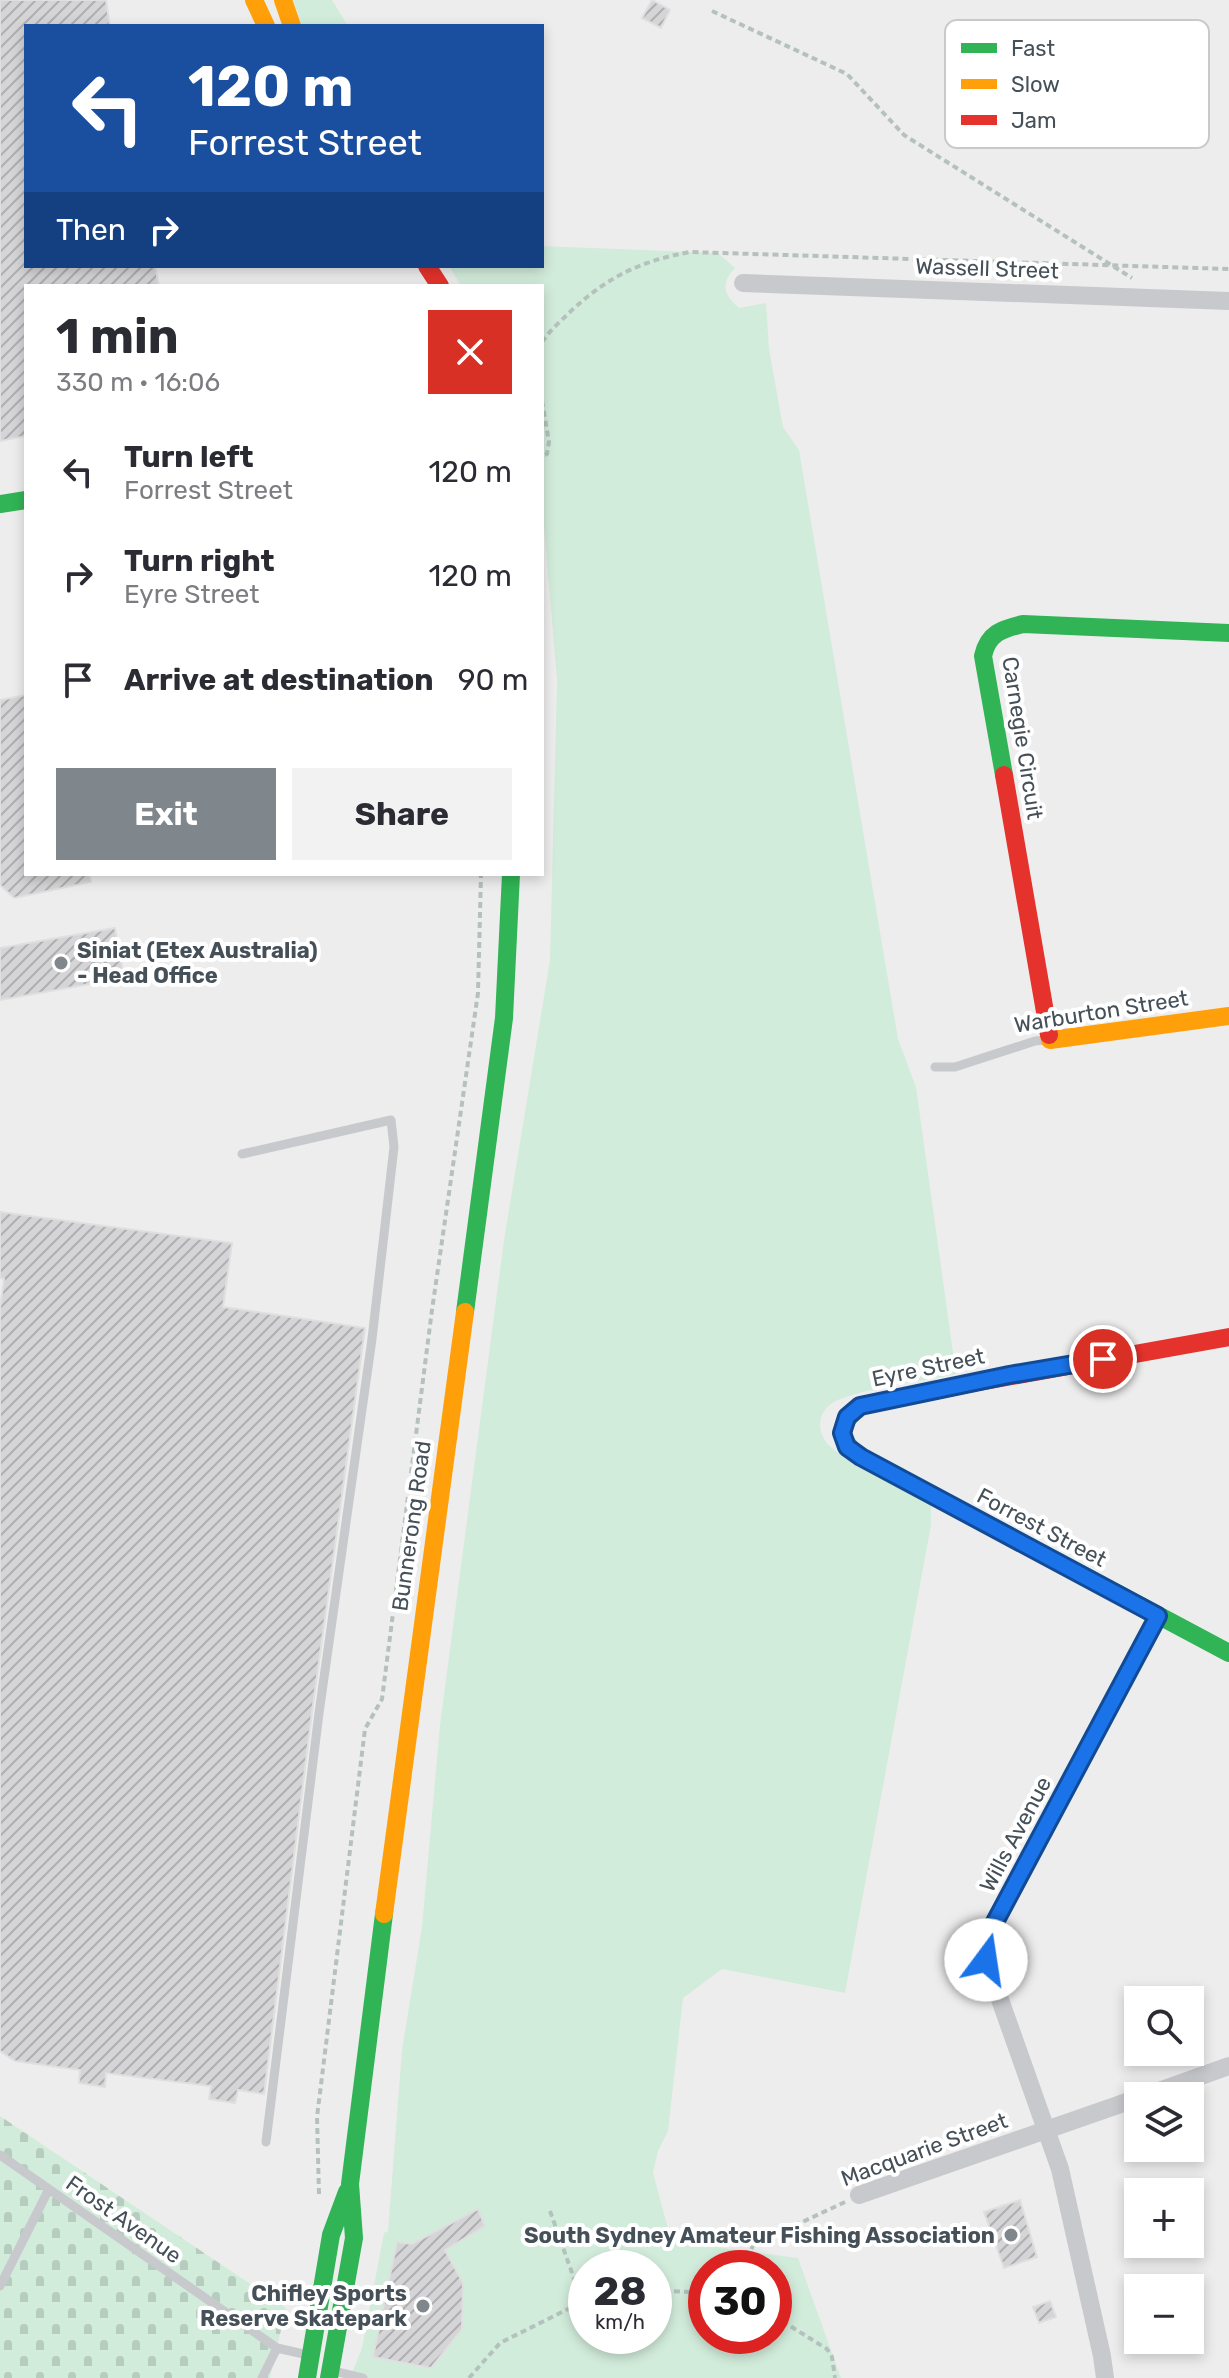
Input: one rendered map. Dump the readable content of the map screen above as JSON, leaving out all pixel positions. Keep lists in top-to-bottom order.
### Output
{
  "streets": {
    "main road": [
      "Carnegie Circuit",
      "Warburton Street",
      "Eyre Street",
      "Bunnerong Road",
      "Forrest Street"
    ],
    "street": ["Wassell Street", "Wills Avenue", "Macquarie Street"],
    "lane": ["Frost Avenue"]
  },
  "crossings": [
    ["Carnegie Circuit", "Warburton Street"],
    ["Eyre Street", "Forrest Street"],
    ["Bunnerong Road", "Frost Avenue"],
    ["Forrest Street", "Wills Avenue"],
    ["Wills Avenue", "Macquarie Street"]
  ],
  "places": ["Siniat (Etex Australia) - Head Office", "South Sydney Amateur Fishing Association", "Chifley Sports Reserve Skatepark"],
  "legend": ["Fast", "Slow", "Jam"],
  "page": {
    "turn": ["120 m", "Forrest Street"],
    "then": "Then",
    "heading": ["1 min", "330 m · 16:06"],
    "list": [
      {
        "name": "Turn left",
        "note": "Forrest Street",
        "value": "120 m"
      },
      {
        "name": "Turn right",
        "note": "Eyre Street",
        "value": "120 m"
      },
      {
        "name": "Arrive at destination",
        "value": "90 m"
      }
    ],
    "buttons": ["Exit", "Share"],
    "map_buttons": ["+", "−"],
    "speed": "28 km/h",
    "limit": "30"
  }
}
